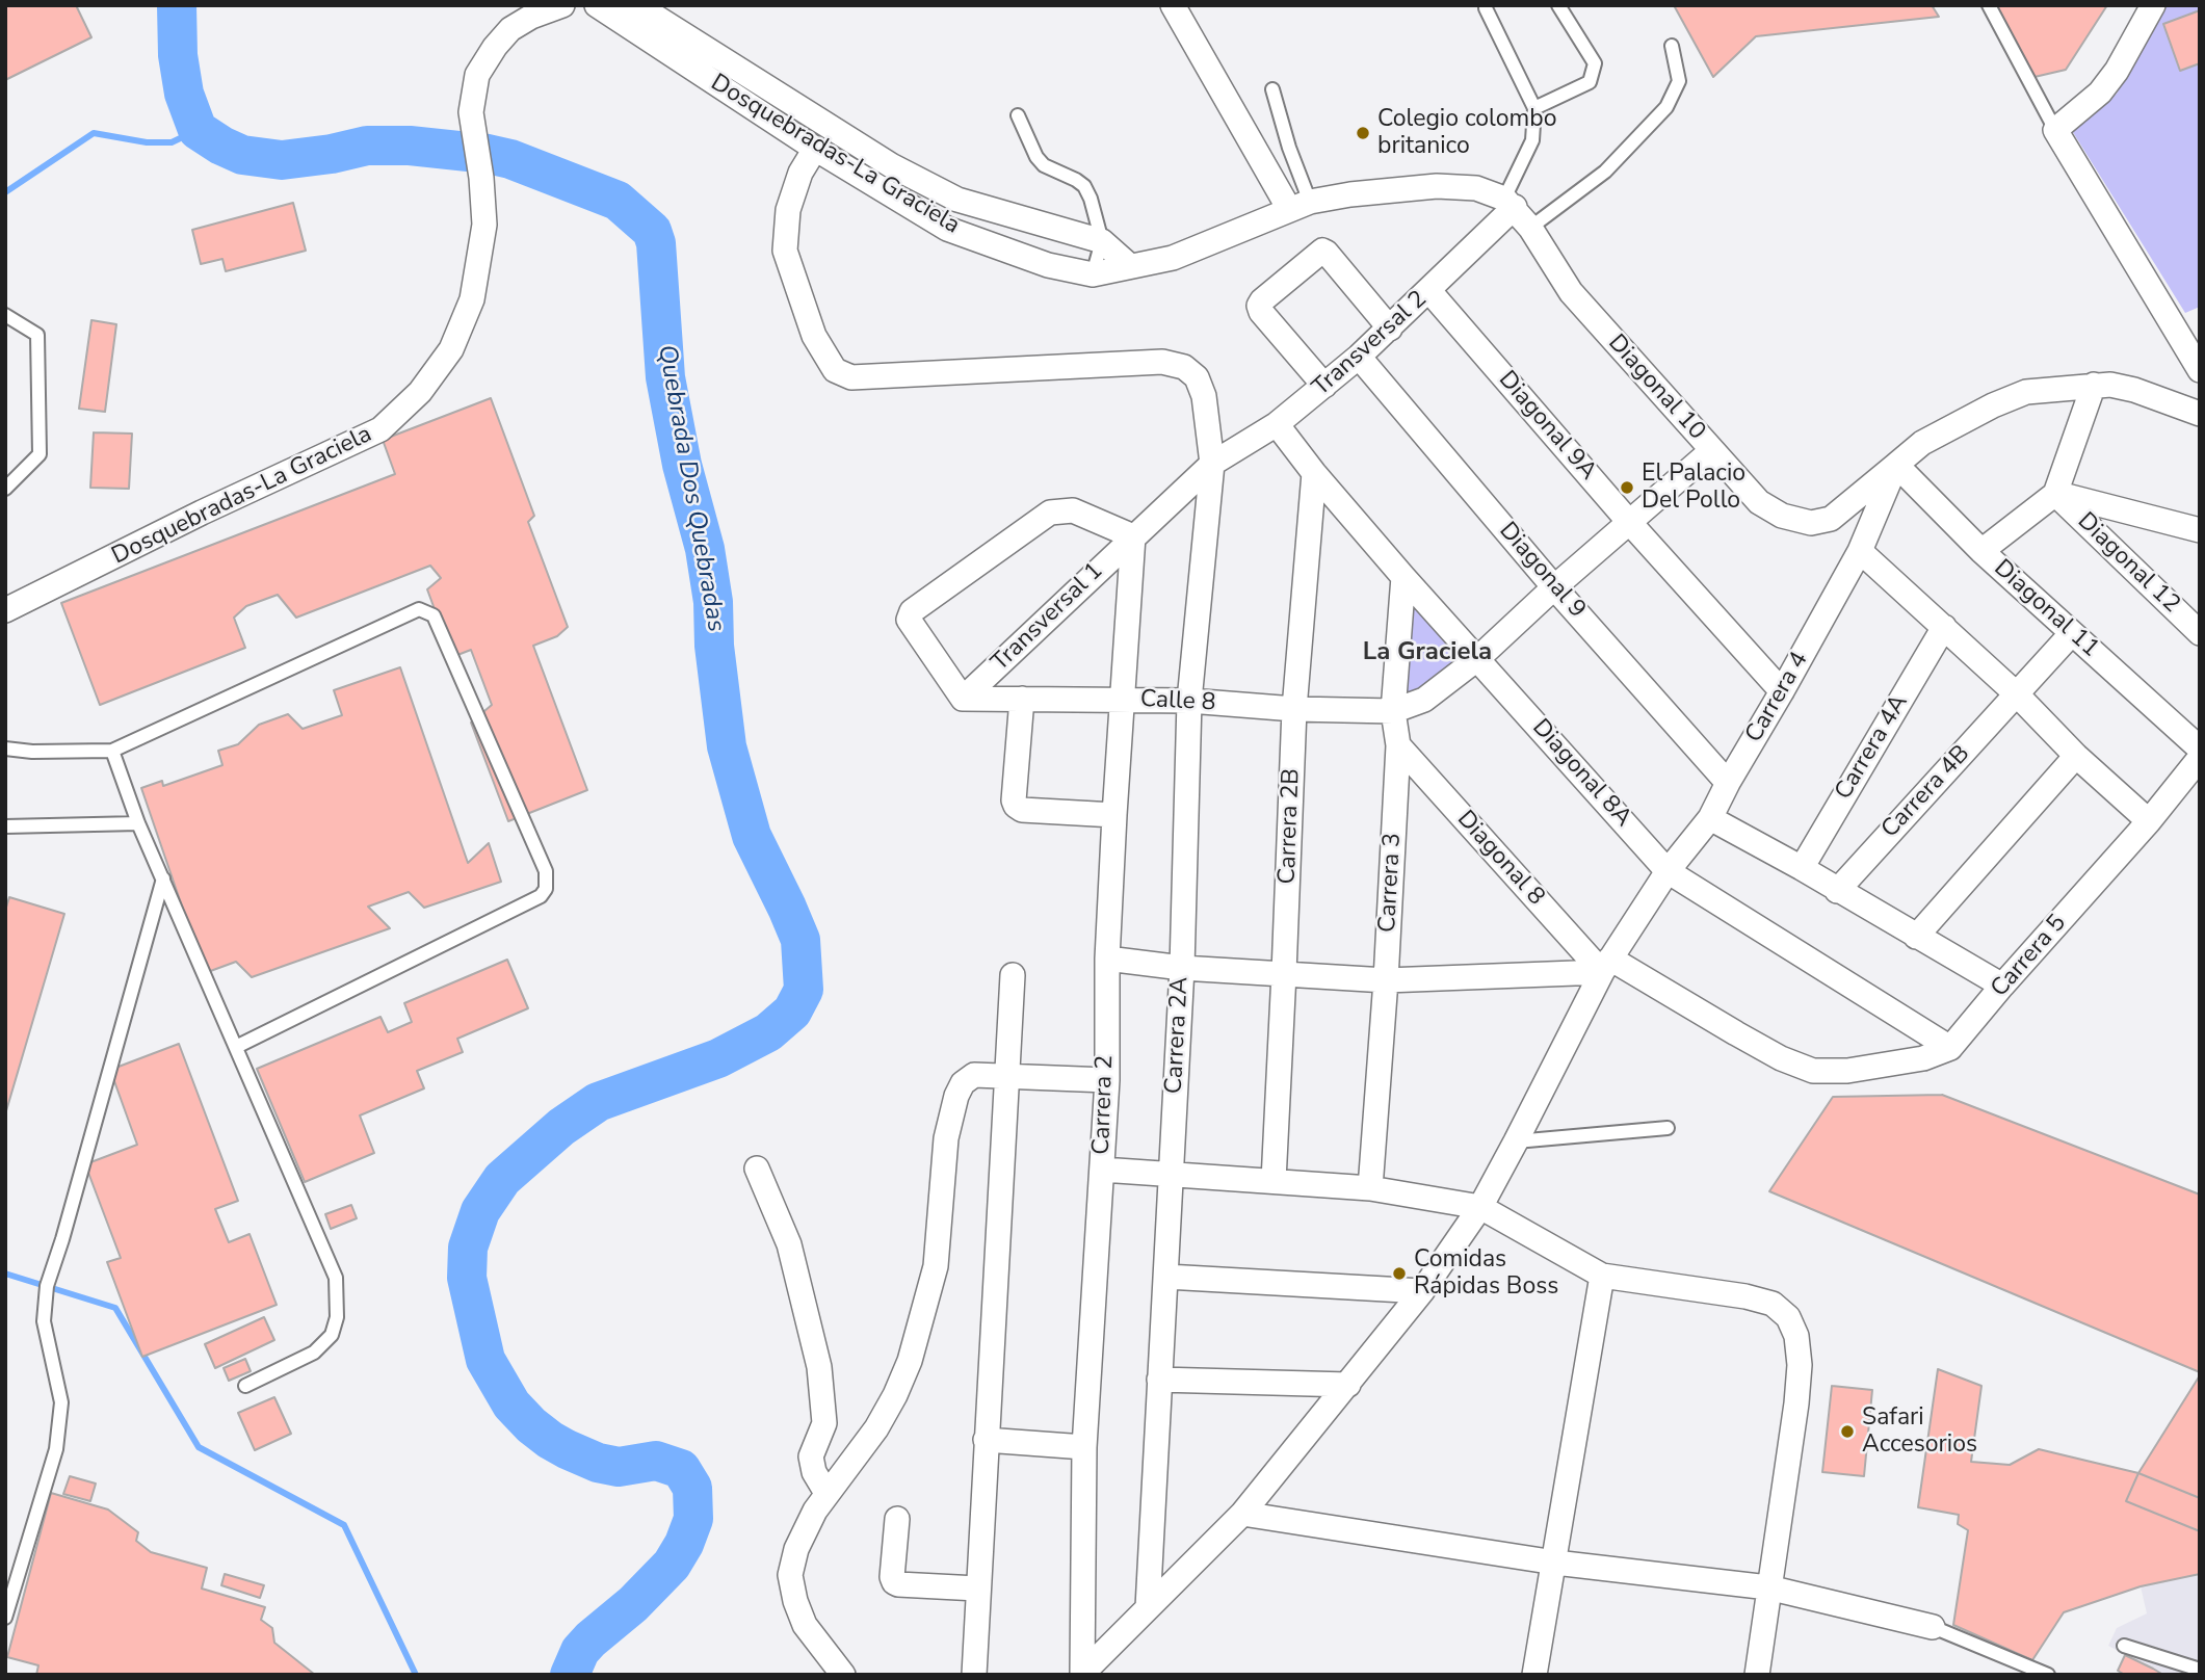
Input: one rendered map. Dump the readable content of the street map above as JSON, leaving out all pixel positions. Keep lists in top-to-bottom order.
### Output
{
  "streets": {
    "street": [
      "Dosquebradas-La Graciela",
      "Transversal 2",
      "Diagonal 10",
      "Diagonal 9A",
      "Diagonal 12",
      "Diagonal 9",
      "Diagonal 11",
      "Transversal 1",
      "Carrera 4",
      "Calle 8",
      "Carrera 4A",
      "Diagonal 8A",
      "Carrera 4B",
      "Carrera 2B",
      "Diagonal 8",
      "Carrera 3",
      "Carrera 5",
      "Carrera 2A",
      "Carrera 2"
    ]
  },
  "crossings": [
    ["Dosquebradas-La Graciela", "Transversal 2"],
    ["Dosquebradas-La Graciela", "Diagonal 10"],
    ["Dosquebradas-La Graciela", "Carrera 2A"],
    ["Transversal 2", "Diagonal 10"],
    ["Transversal 2", "Diagonal 9A"],
    ["Transversal 2", "Diagonal 9"],
    ["Transversal 2", "Transversal 1"],
    ["Transversal 2", "Diagonal 8A"],
    ["Transversal 2", "Carrera 2A"],
    ["Diagonal 10", "Diagonal 11"],
    ["Diagonal 10", "Carrera 4"],
    ["Diagonal 9A", "Carrera 4"],
    ["Diagonal 9", "Carrera 4"],
    ["Diagonal 11", "Carrera 4"],
    ["Diagonal 11", "Carrera 4B"],
    ["Transversal 1", "Calle 8"],
    ["Transversal 1", "Carrera 2A"],
    ["Transversal 1", "Carrera 2"],
    ["Carrera 4", "Diagonal 8A"],
    ["Carrera 4", "Diagonal 8"],
    ["Carrera 4", "Carrera 2A"],
    ["Carrera 4", "Carrera 2"],
    ["Calle 8", "Carrera 2B"],
    ["Calle 8", "Carrera 3"],
    ["Calle 8", "Carrera 2A"],
    ["Calle 8", "Carrera 2"],
    ["Diagonal 8A", "Carrera 2B"],
    ["Diagonal 8A", "Diagonal 8"],
    ["Diagonal 8A", "Carrera 3"],
    ["Diagonal 8A", "Carrera 5"],
    ["Diagonal 8", "Carrera 3"],
    ["Diagonal 8", "Carrera 5"]
  ],
  "districts": ["La Graciela"],
  "water": ["Quebrada Dos Quebradas"],
  "places": [
    "Colegio colombo britanico",
    "El Palacio Del Pollo",
    "Comidas Rápidas Boss",
    "Safari Accesorios"
  ]
}
